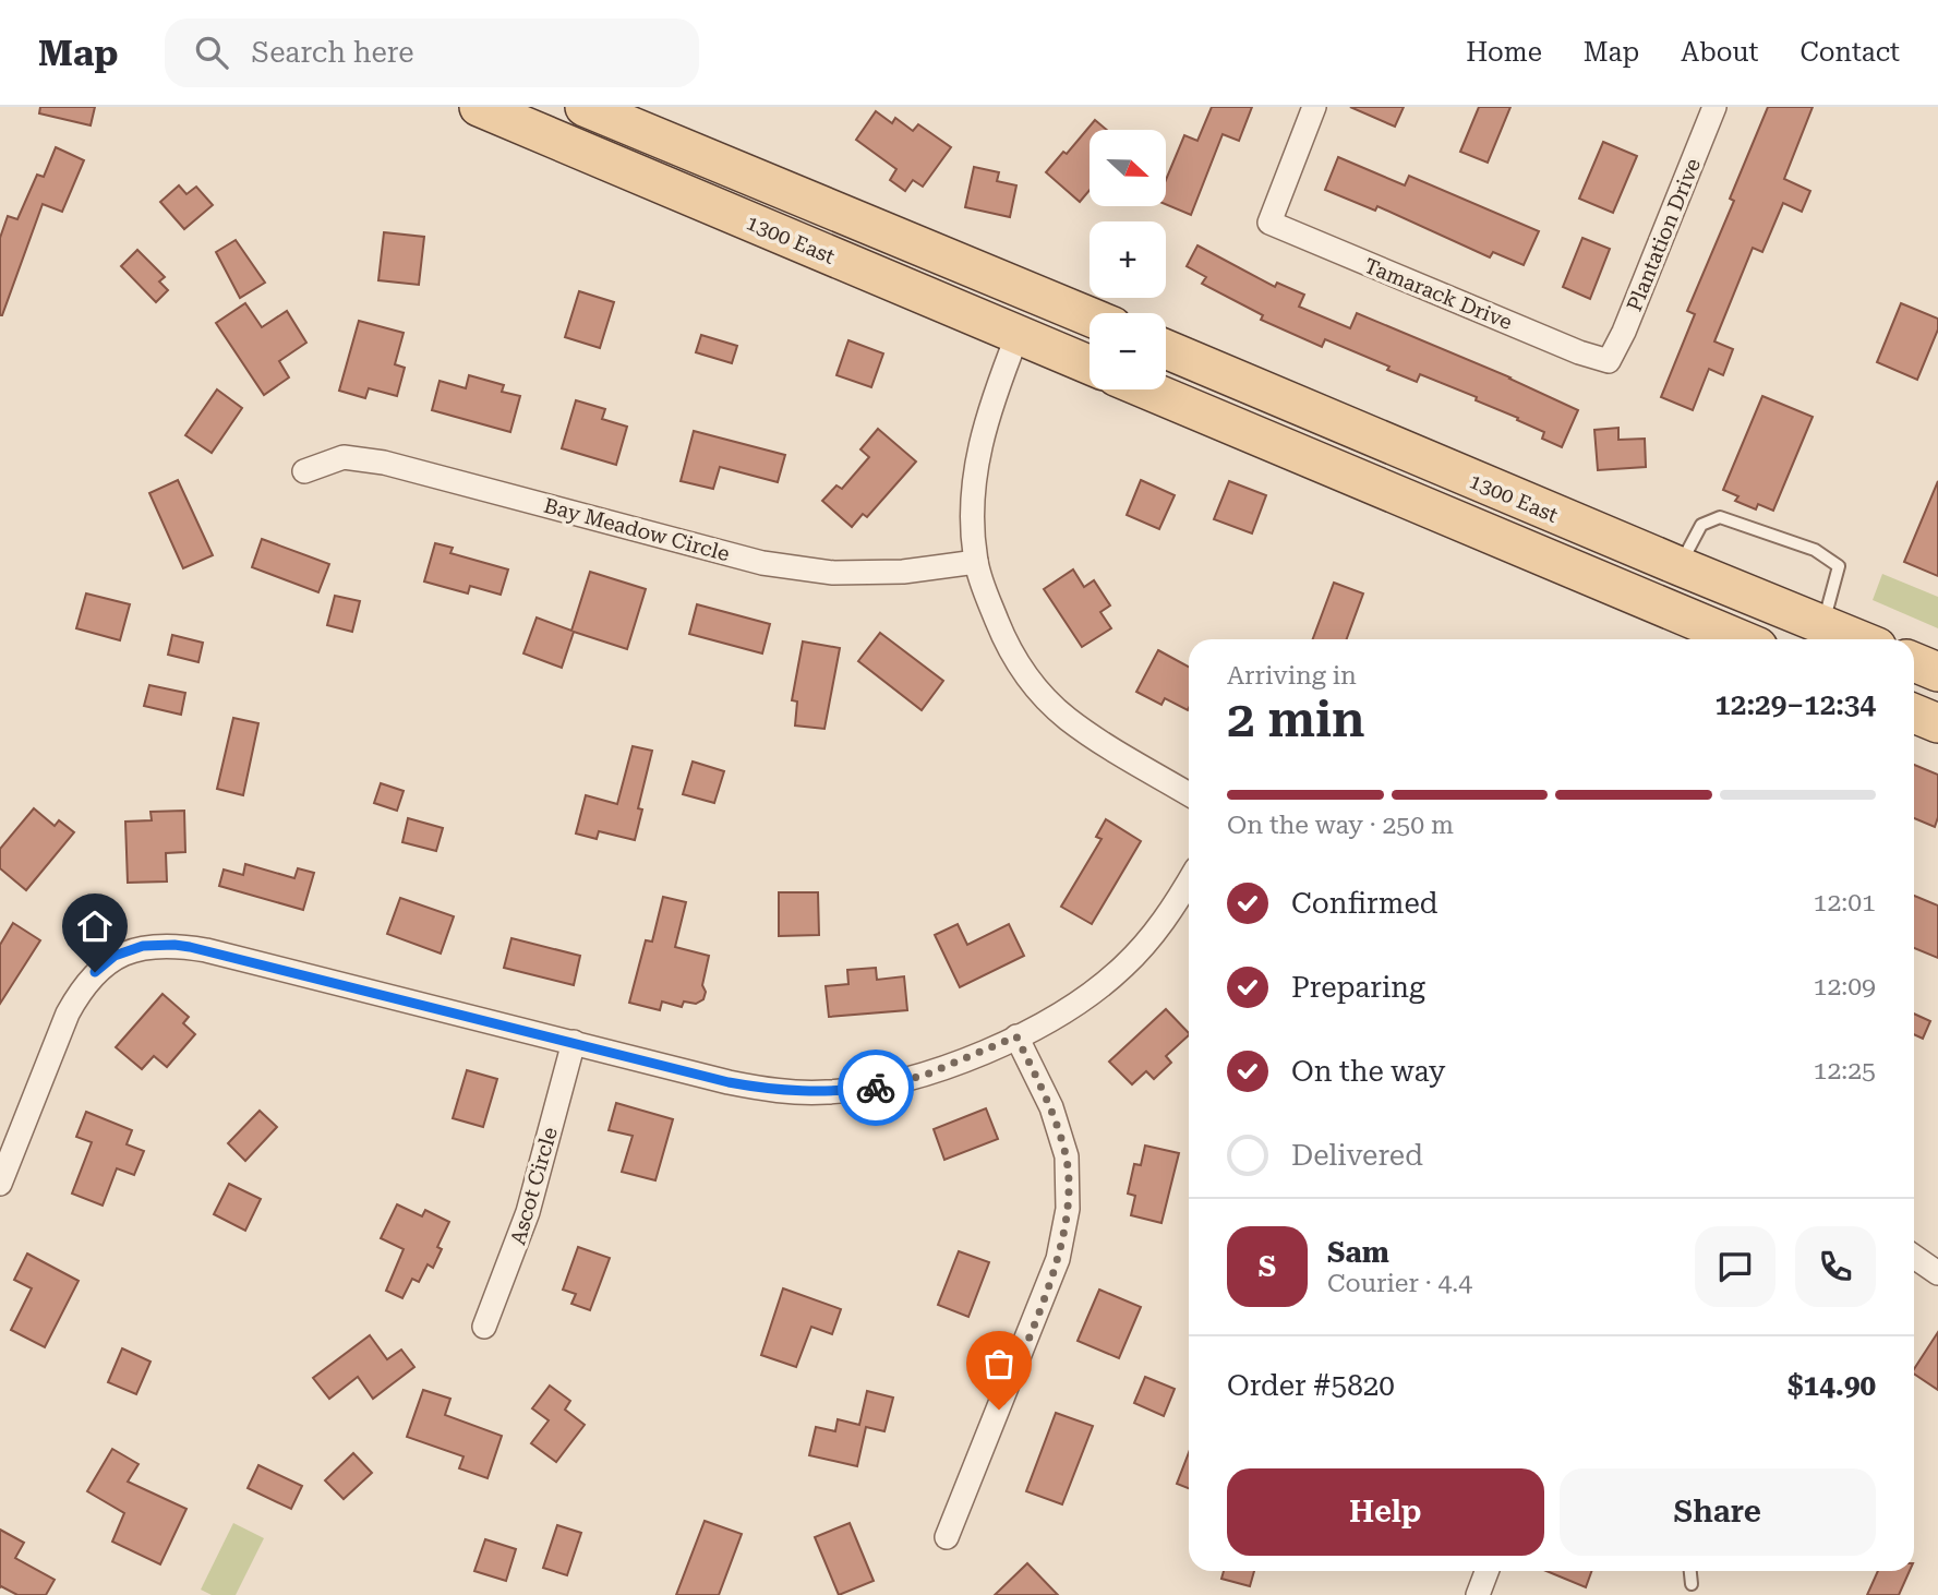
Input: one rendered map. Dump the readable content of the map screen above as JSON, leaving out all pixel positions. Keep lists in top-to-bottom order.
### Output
{
  "streets": {
    "main road": ["1300 East"],
    "street": [
      "Plantation Drive",
      "Tamarack Drive",
      "Bay Meadow Circle",
      "Ascot Circle"
    ]
  },
  "crossings": [
    ["Plantation Drive", "Tamarack Drive"]
  ],
  "north": "right",
  "page": {
    "header": "Map",
    "search": "Search here",
    "nav": [
      "Home",
      "Map",
      "About",
      "Contact"
    ],
    "map_buttons": ["+", "−"],
    "heading": ["2 min", "Arriving in", "12:29–12:34"],
    "panel": [
      "Sam",
      "Courier · 4.4",
      "Order #5820",
      "$14.90"
    ],
    "bar": "On the way · 250 m",
    "list": [
      ["Confirmed", "12:01"],
      ["Preparing", "12:09"],
      ["On the way", "12:25"],
      "Delivered"
    ],
    "round": "S",
    "buttons": ["Help", "Share"]
  }
}
